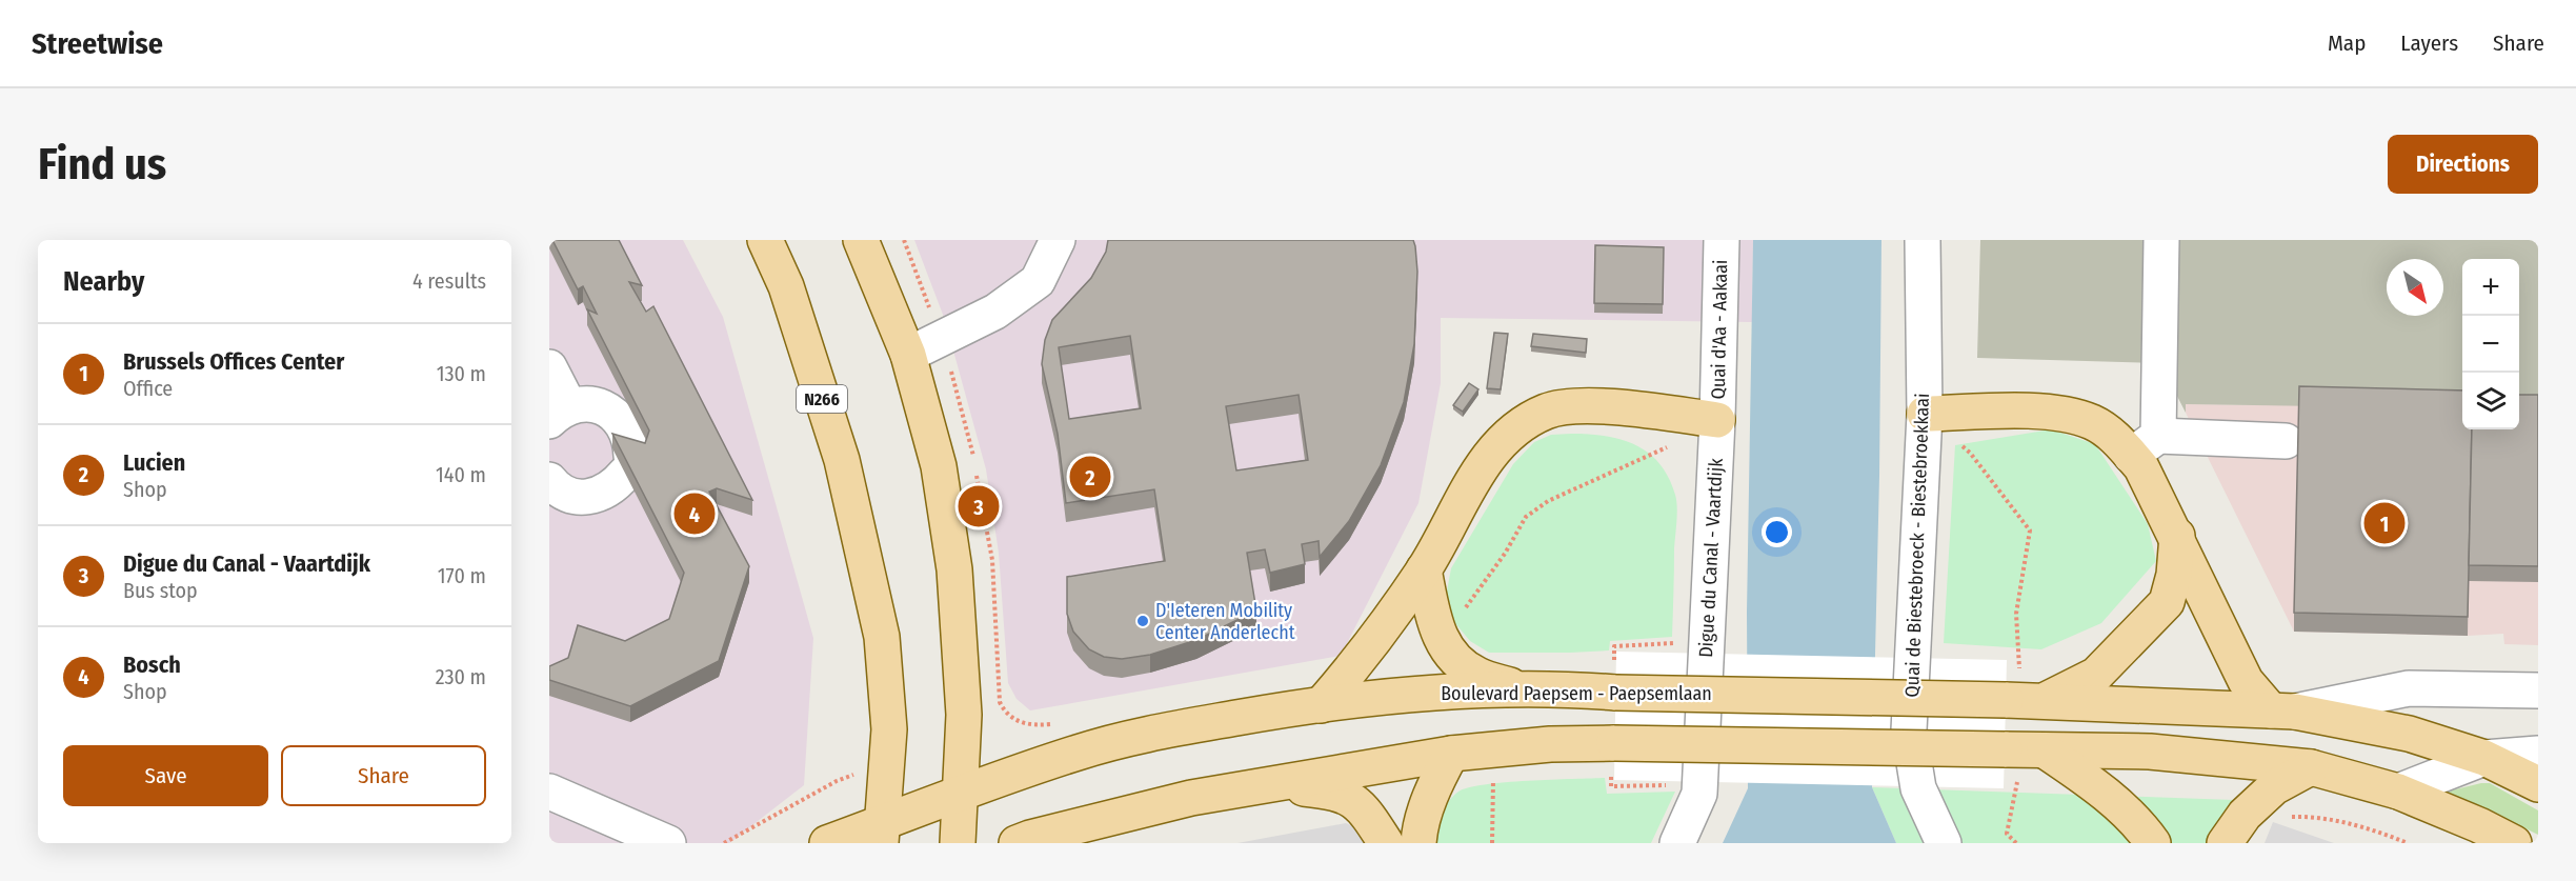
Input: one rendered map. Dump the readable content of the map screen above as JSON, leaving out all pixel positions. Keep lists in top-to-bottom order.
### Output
{
  "streets": {
    "main road": ["N266", "Boulevard Paepsem - Paepsemlaan"],
    "street": ["Quai d'Aa - Aakaai", "Quai de Biestebroeck - Biestebroekkaai", "Digue du Canal - Vaartdijk"]
  },
  "crossings": [
    ["Quai d'Aa - Aakaai", "Digue du Canal - Vaartdijk"],
    ["N266", "Boulevard Paepsem - Paepsemlaan"]
  ],
  "places": ["D'Ieteren Mobility Center Anderlecht"],
  "north": "bottom right",
  "page": {
    "header": "Streetwise",
    "nav": ["Map", "Layers", "Share"],
    "buttons": [
      "Directions",
      ["Save", "Share"]
    ],
    "title": "Find us",
    "heading": ["Nearby", "4 results"],
    "map_buttons": ["+", "−"],
    "list": [
      {
        "mark": "1",
        "name": "Brussels Offices Center",
        "note": "Office",
        "value": "130 m"
      },
      {
        "mark": "2",
        "name": "Lucien",
        "note": "Shop",
        "value": "140 m"
      },
      {
        "mark": "3",
        "name": "Digue du Canal - Vaartdijk",
        "note": "Bus stop",
        "value": "170 m"
      },
      {
        "mark": "4",
        "name": "Bosch",
        "note": "Shop",
        "value": "230 m"
      }
    ],
    "pins": [
      "2",
      "3",
      "4",
      "1"
    ]
  }
}
